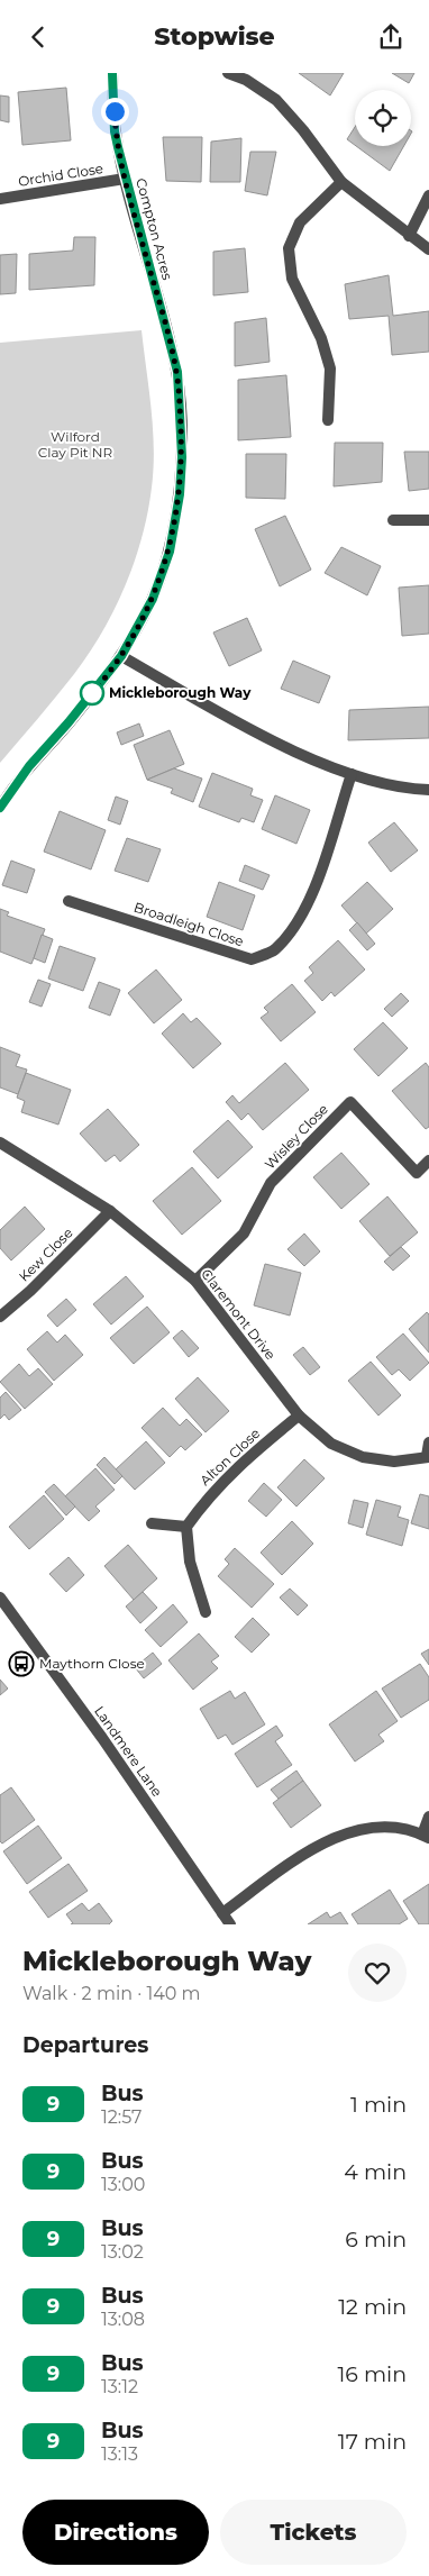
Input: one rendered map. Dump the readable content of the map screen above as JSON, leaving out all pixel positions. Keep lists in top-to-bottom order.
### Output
{
  "streets": {
    "street": [
      "Orchid Close",
      "Compton Acres",
      "Broadleigh Close",
      "Wisley Close",
      "Kew Close",
      "Claremont Drive",
      "Alton Close",
      "Landmere Lane"
    ]
  },
  "crossings": [
    ["Orchid Close", "Compton Acres"],
    ["Wisley Close", "Claremont Drive"],
    ["Kew Close", "Claremont Drive"],
    ["Claremont Drive", "Alton Close"]
  ],
  "parks": ["Wilford Clay Pit NR"],
  "places": {
    "other": ["Mickleborough Way"],
    "bus stop": ["Maythorn Close"]
  },
  "lines": ["bus line 9"],
  "page": {
    "header": "Stopwise",
    "heading": [
      ["Mickleborough Way", "Walk · 2 min · 140 m"],
      "Departures"
    ],
    "list": [
      {
        "mark": "9",
        "name": "Bus",
        "note": "12:57",
        "value": "1 min"
      },
      {
        "mark": "9",
        "name": "Bus",
        "note": "13:00",
        "value": "4 min"
      },
      {
        "mark": "9",
        "name": "Bus",
        "note": "13:02",
        "value": "6 min"
      },
      {
        "mark": "9",
        "name": "Bus",
        "note": "13:08",
        "value": "12 min"
      },
      {
        "mark": "9",
        "name": "Bus",
        "note": "13:12",
        "value": "16 min"
      },
      {
        "mark": "9",
        "name": "Bus",
        "note": "13:13",
        "value": "17 min"
      }
    ],
    "buttons": ["Directions", "Tickets"]
  }
}
